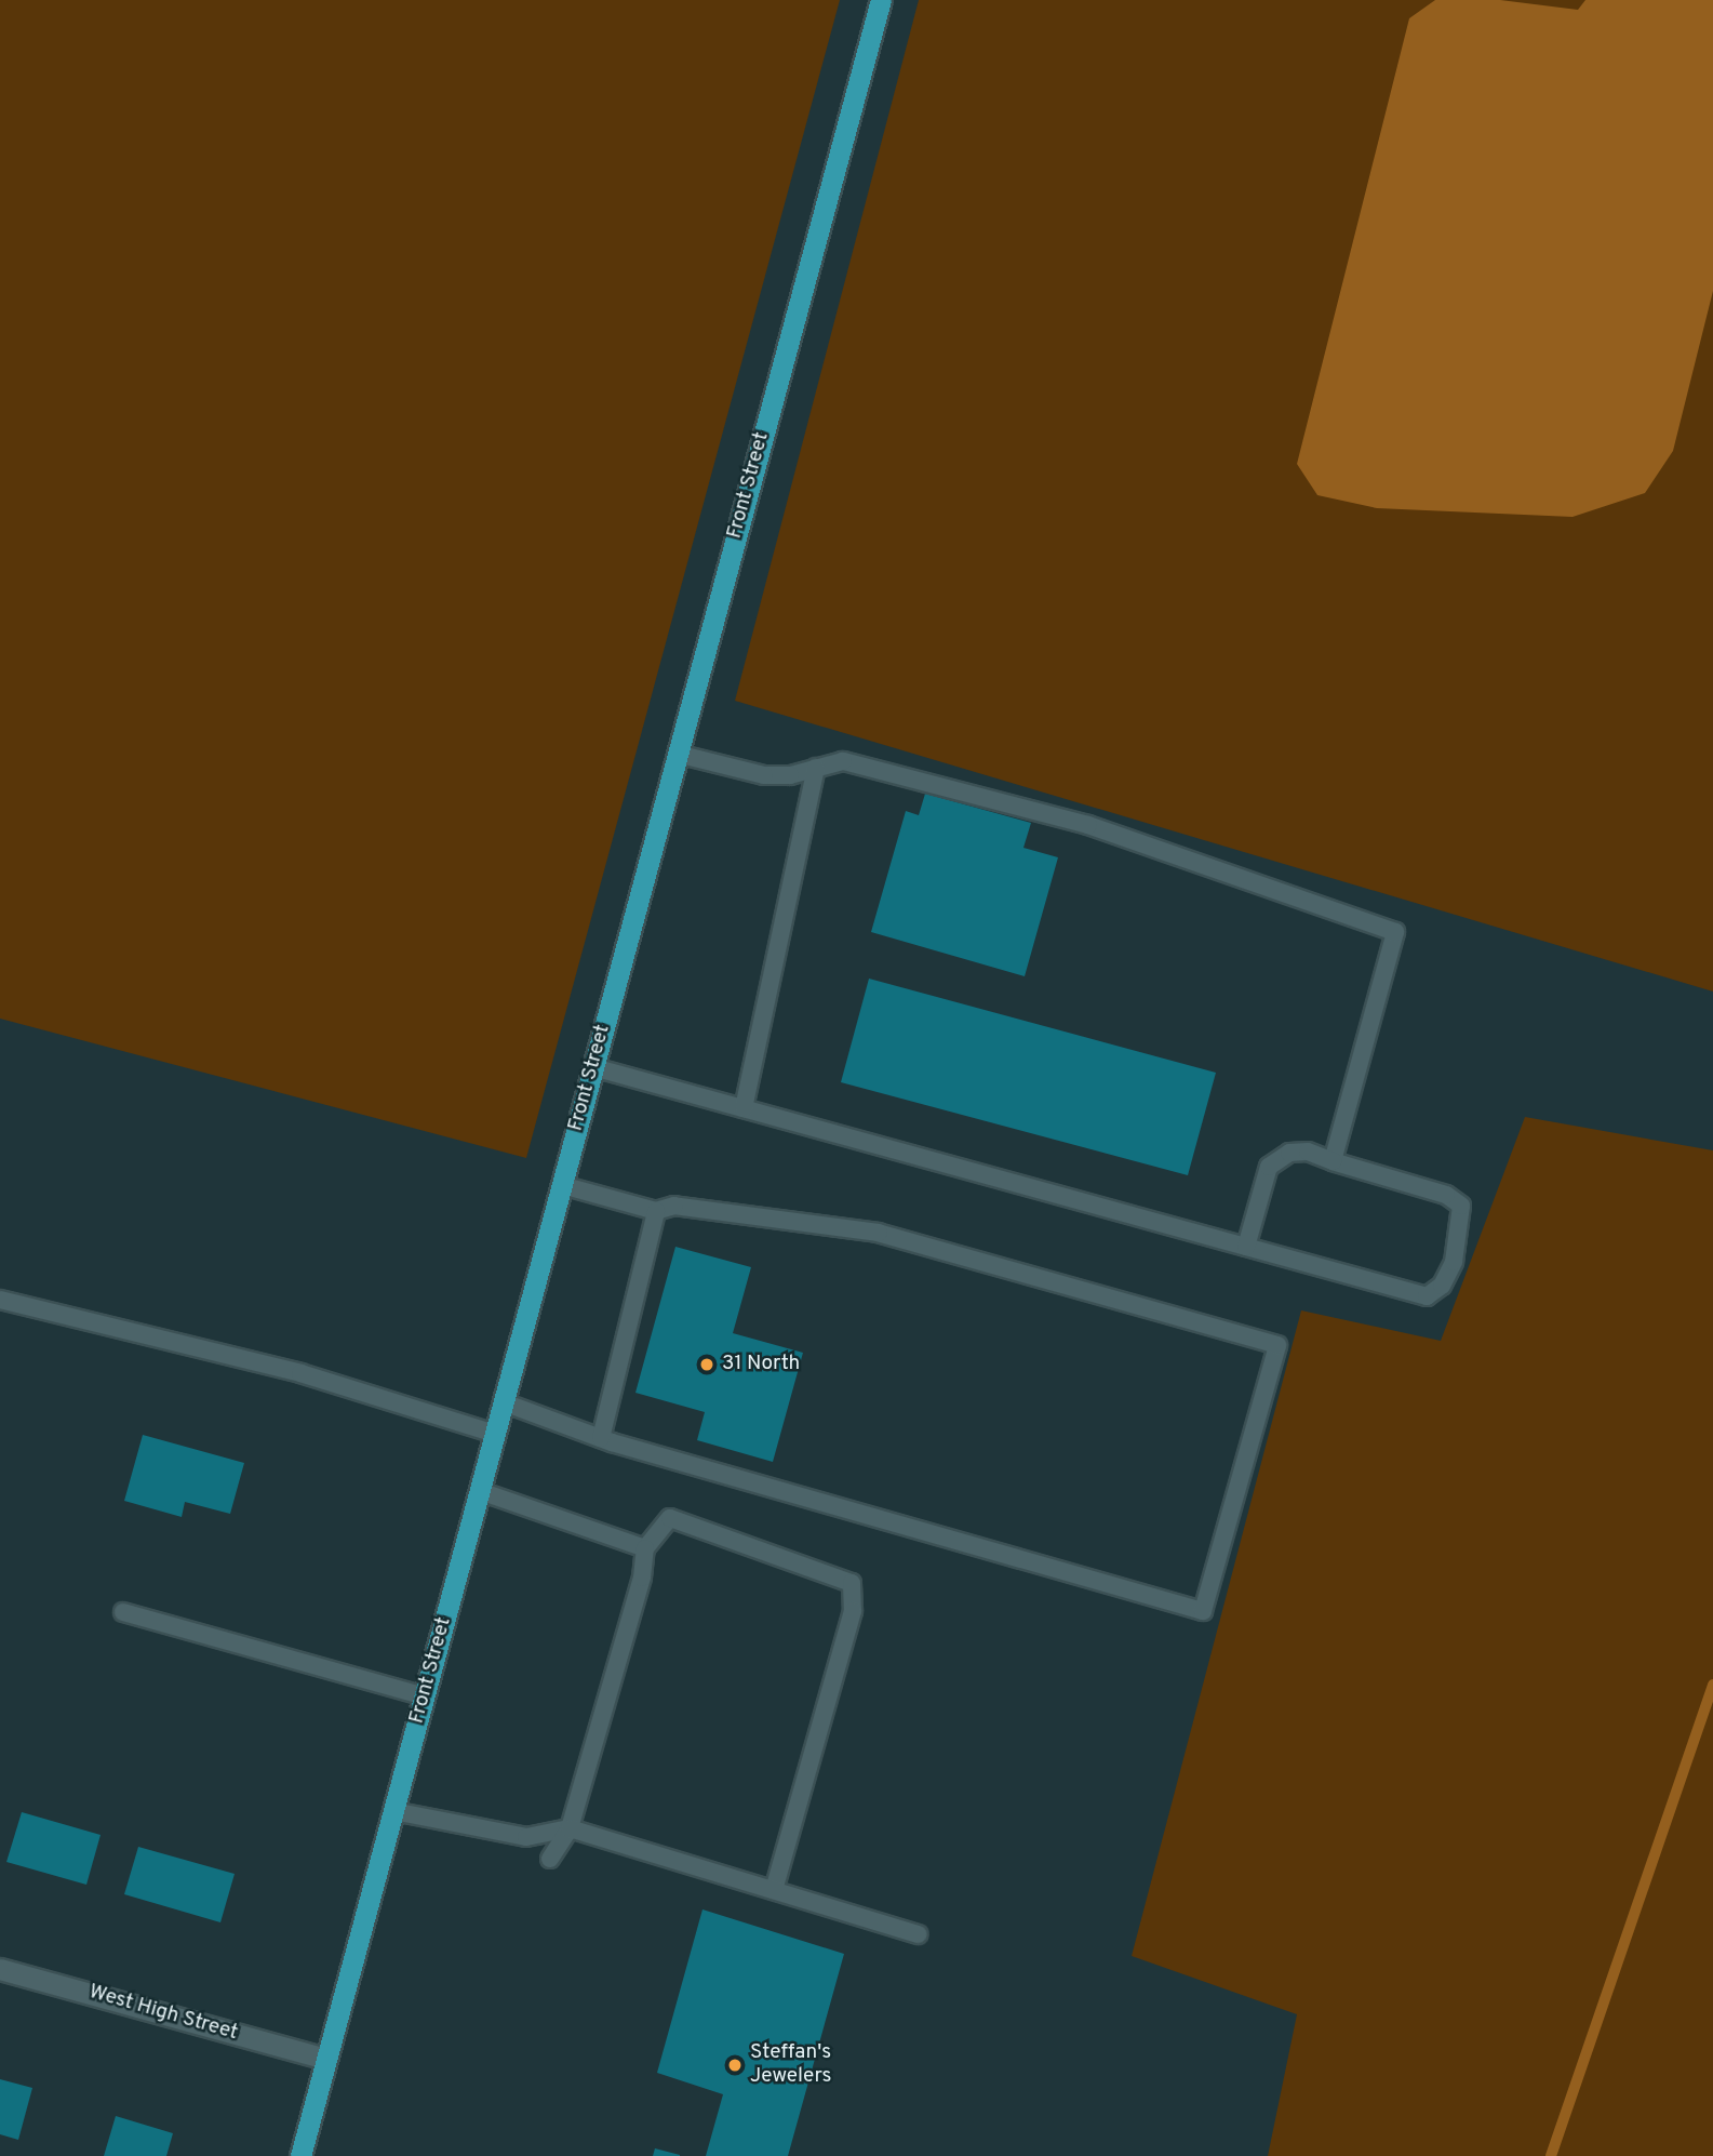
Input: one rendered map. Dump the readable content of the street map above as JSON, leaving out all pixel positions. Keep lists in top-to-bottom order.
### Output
{
  "streets": {
    "main road": ["Front Street"],
    "street": ["West High Street"]
  },
  "crossings": [
    ["Front Street", "West High Street"]
  ],
  "places": ["31 North", "Steffan's Jewelers"]
}
